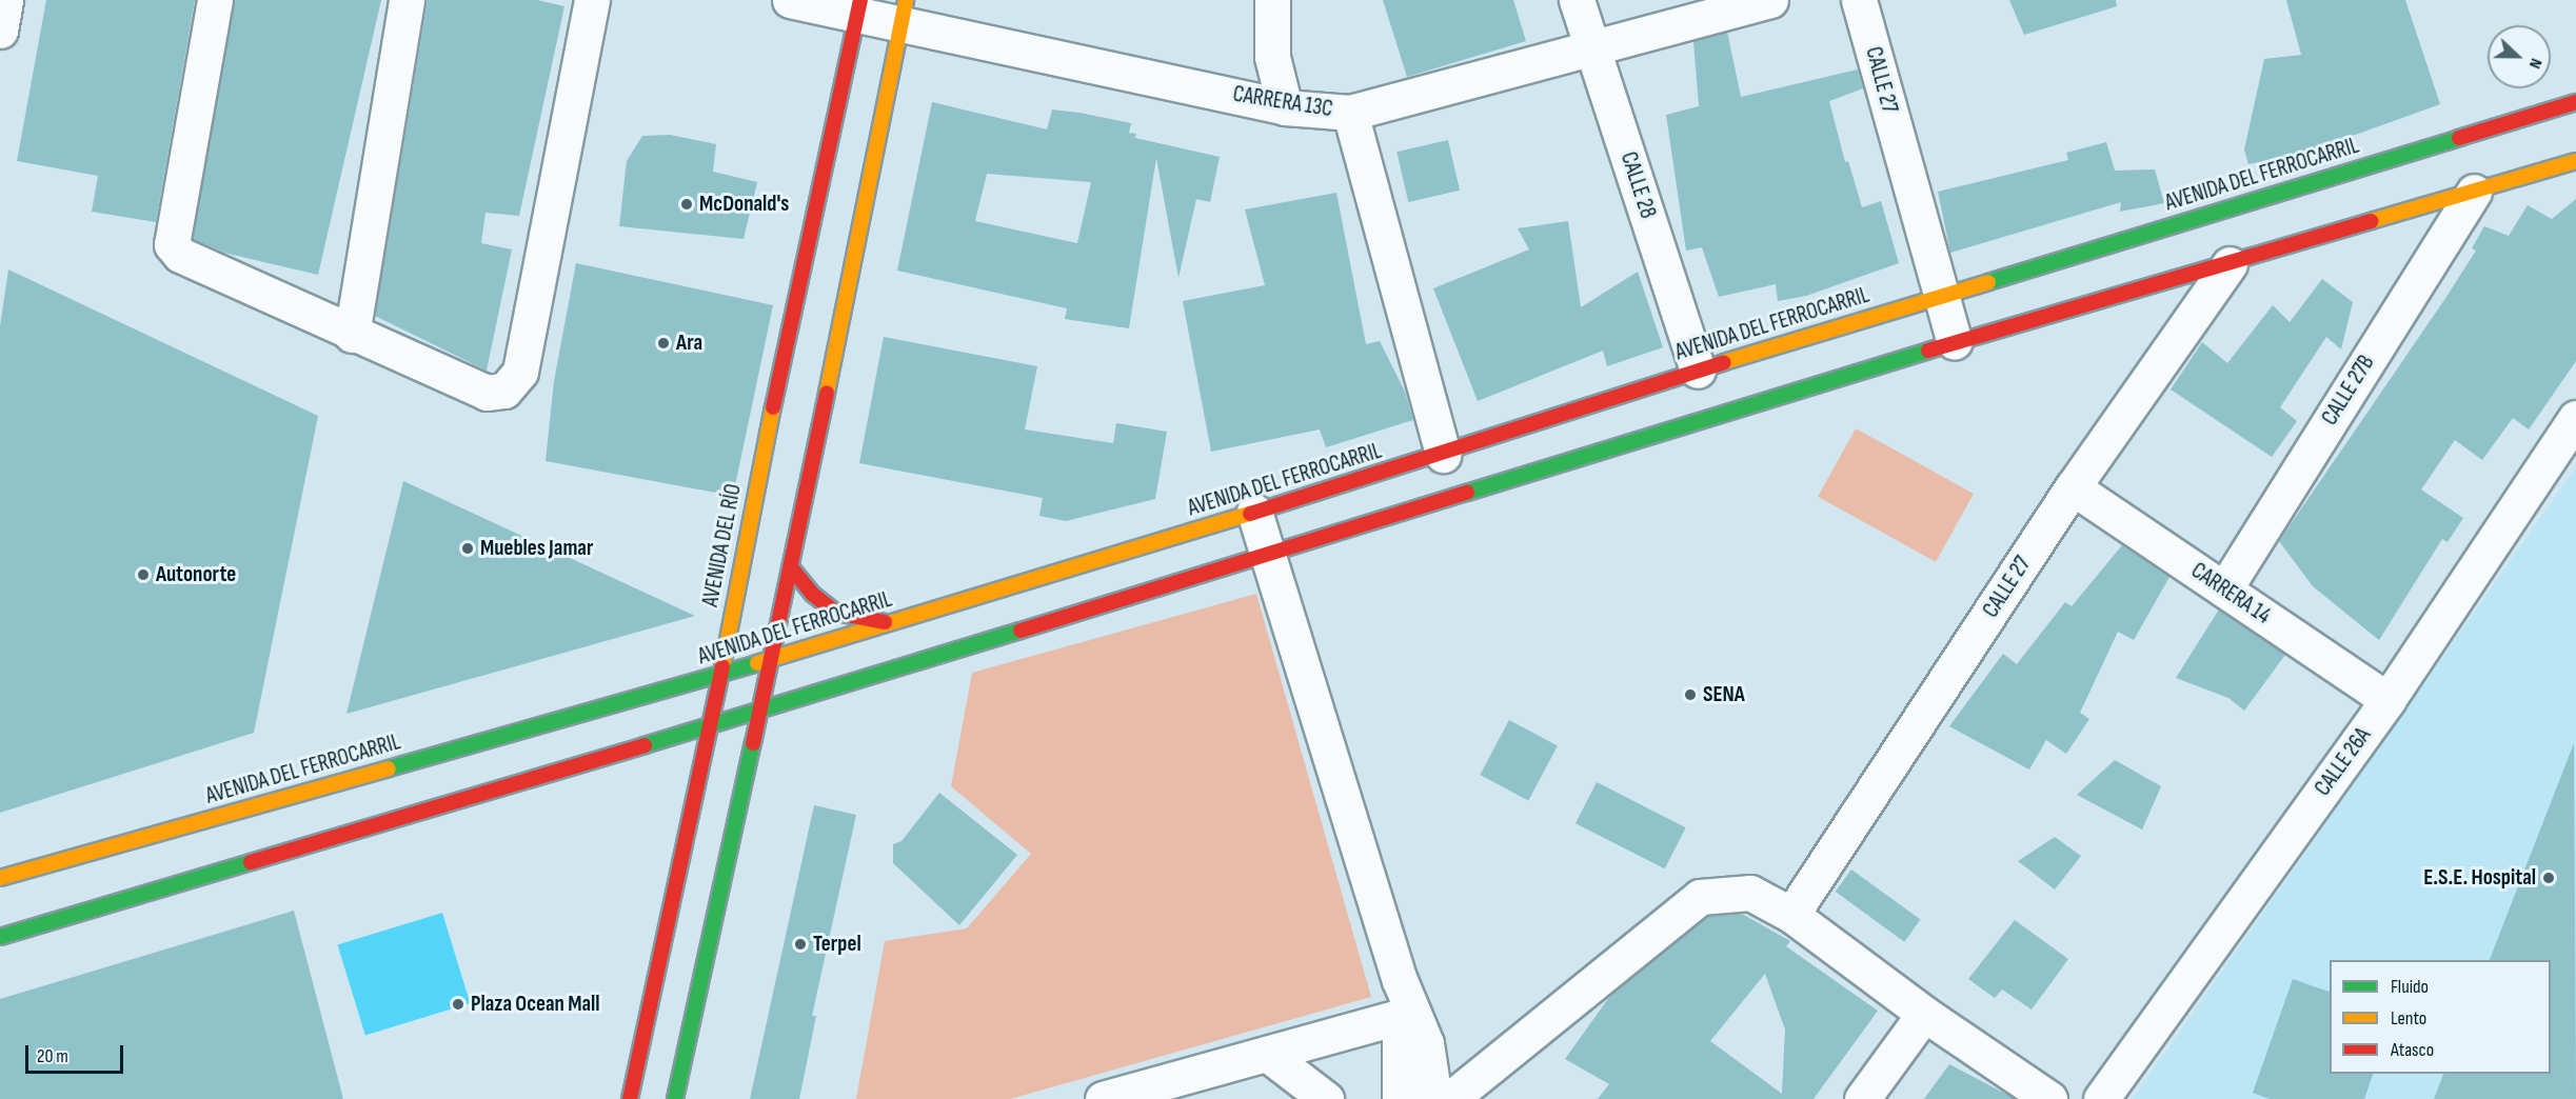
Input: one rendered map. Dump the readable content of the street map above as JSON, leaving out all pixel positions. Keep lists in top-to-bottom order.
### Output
{
  "streets": {
    "main road": ["AVENIDA DEL FERROCARRIL", "AVENIDA DEL RÍO"],
    "street": [
      "CALLE 27",
      "CARRERA 13C",
      "CALLE 28",
      "CALLE 27B",
      "CARRERA 14",
      "CALLE 26A"
    ]
  },
  "crossings": [
    ["CALLE 27", "AVENIDA DEL FERROCARRIL"],
    ["CALLE 27", "CARRERA 14"],
    ["CARRERA 13C", "CALLE 28"],
    ["AVENIDA DEL FERROCARRIL", "CALLE 28"],
    ["AVENIDA DEL FERROCARRIL", "AVENIDA DEL RÍO"],
    ["CALLE 27B", "CARRERA 14"],
    ["CARRERA 14", "CALLE 26A"]
  ],
  "places": [
    "McDonald's",
    "Ara",
    "Muebles Jamar",
    "Autonorte",
    "SENA",
    "E.S.E. Hospital",
    "Terpel",
    "Plaza Ocean Mall"
  ],
  "legend": ["Fluido", "Lento", "Atasco"],
  "scale_bar": "20 m",
  "north": "right"
}
